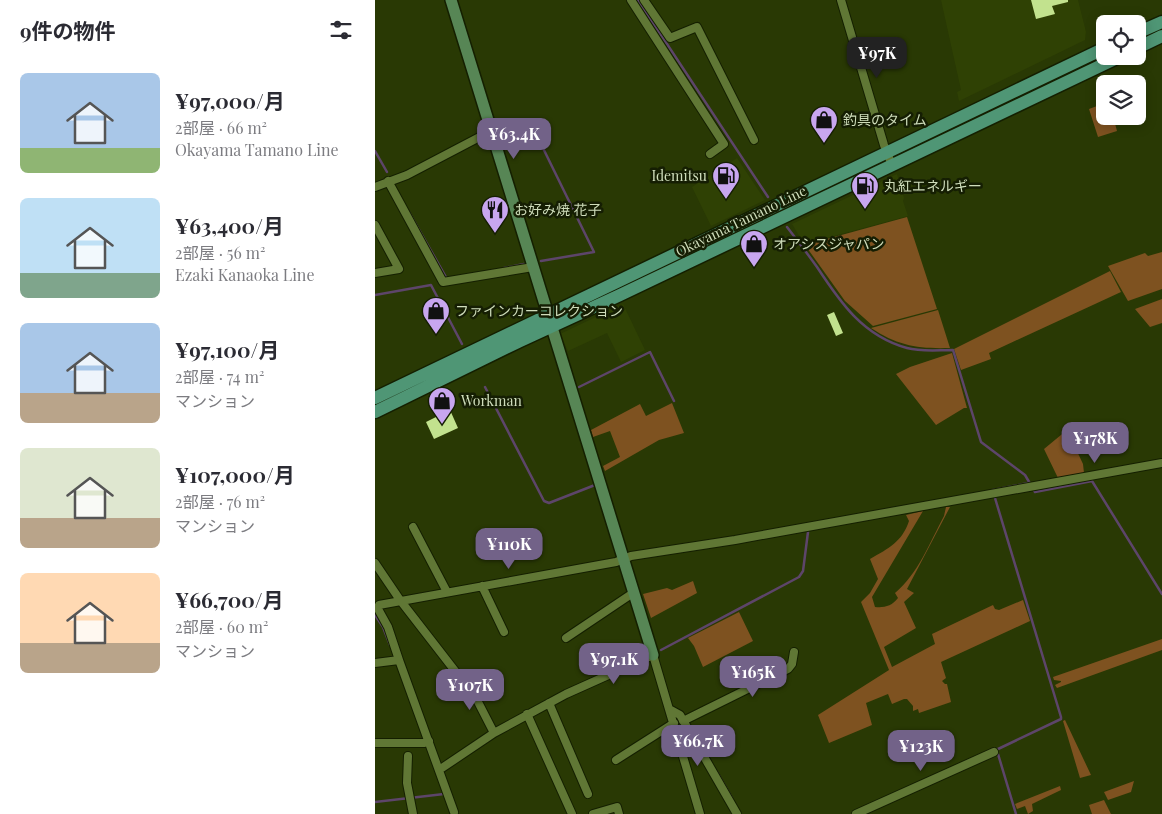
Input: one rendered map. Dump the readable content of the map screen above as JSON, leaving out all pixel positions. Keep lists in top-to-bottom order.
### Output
{
  "streets": {
    "main road": ["Okayama Tamano Line"]
  },
  "places": {
    "shop": [
      "釣具のタイム",
      "オアシスジャパン",
      "ファインカーコレクション",
      "Workman"
    ],
    "fuel station": ["Idemitsu", "丸紅エネルギー"],
    "restaurant": ["お好み焼 花子"]
  },
  "page": {
    "heading": "9件の物件",
    "price": [
      "¥97K",
      "¥63.4K",
      "¥178K",
      "¥110K",
      "¥97.1K",
      "¥165K",
      "¥107K",
      "¥66.7K",
      "¥123K"
    ],
    "list": [
      {
        "name": "¥97,000/月",
        "note": "2部屋 · 66 m² · Okayama Tamano Line"
      },
      {
        "name": "¥63,400/月",
        "note": "2部屋 · 56 m² · Ezaki Kanaoka Line"
      },
      {
        "name": "¥97,100/月",
        "note": "2部屋 · 74 m² · マンション"
      },
      {
        "name": "¥107,000/月",
        "note": "2部屋 · 76 m² · マンション"
      },
      {
        "name": "¥66,700/月",
        "note": "2部屋 · 60 m² · マンション"
      }
    ]
  }
}
